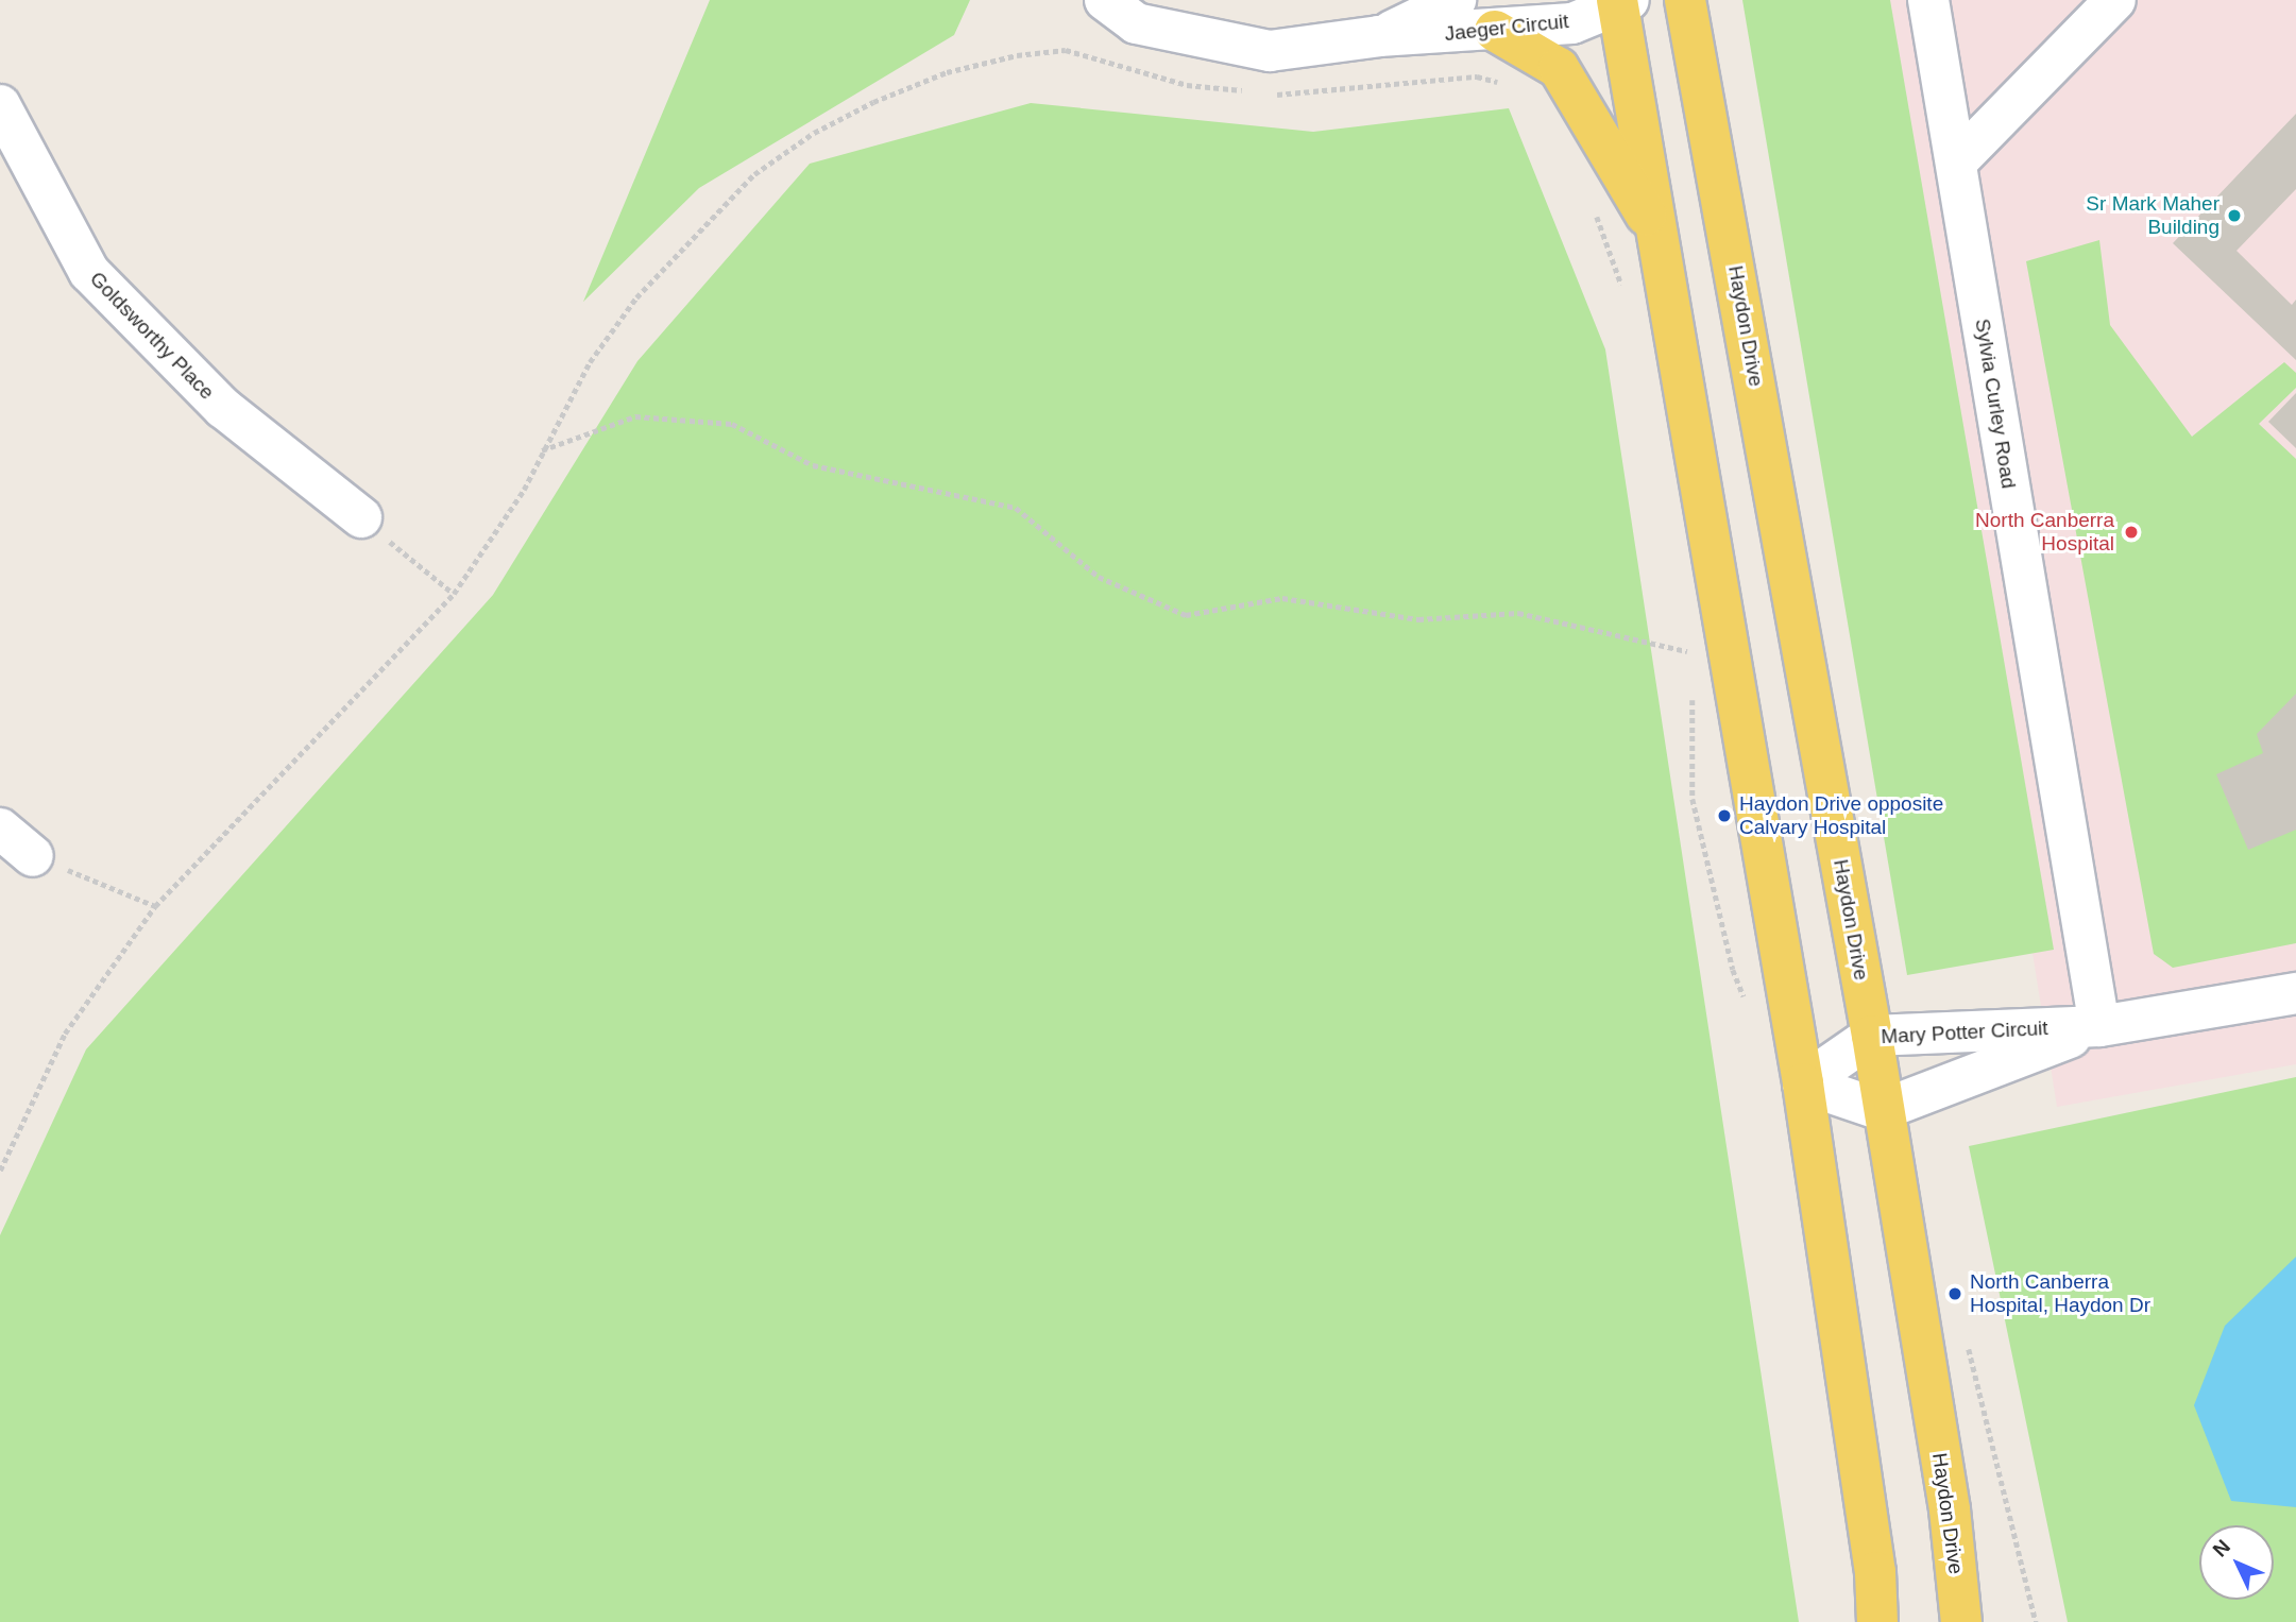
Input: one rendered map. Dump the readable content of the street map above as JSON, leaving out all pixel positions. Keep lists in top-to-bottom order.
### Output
{
  "streets": {
    "main road": ["Haydon Drive"],
    "street": [
      "Jaeger Circuit",
      "Goldsworthy Place",
      "Sylvia Curley Road",
      "Mary Potter Circuit"
    ]
  },
  "crossings": [
    ["Haydon Drive", "Mary Potter Circuit"],
    ["Sylvia Curley Road", "Mary Potter Circuit"]
  ],
  "places": [
    "Sr Mark Maher Building",
    "North Canberra Hospital",
    "Haydon Drive opposite Calvary Hospital",
    "North Canberra Hospital, Haydon Dr"
  ],
  "north": "top left"
}
